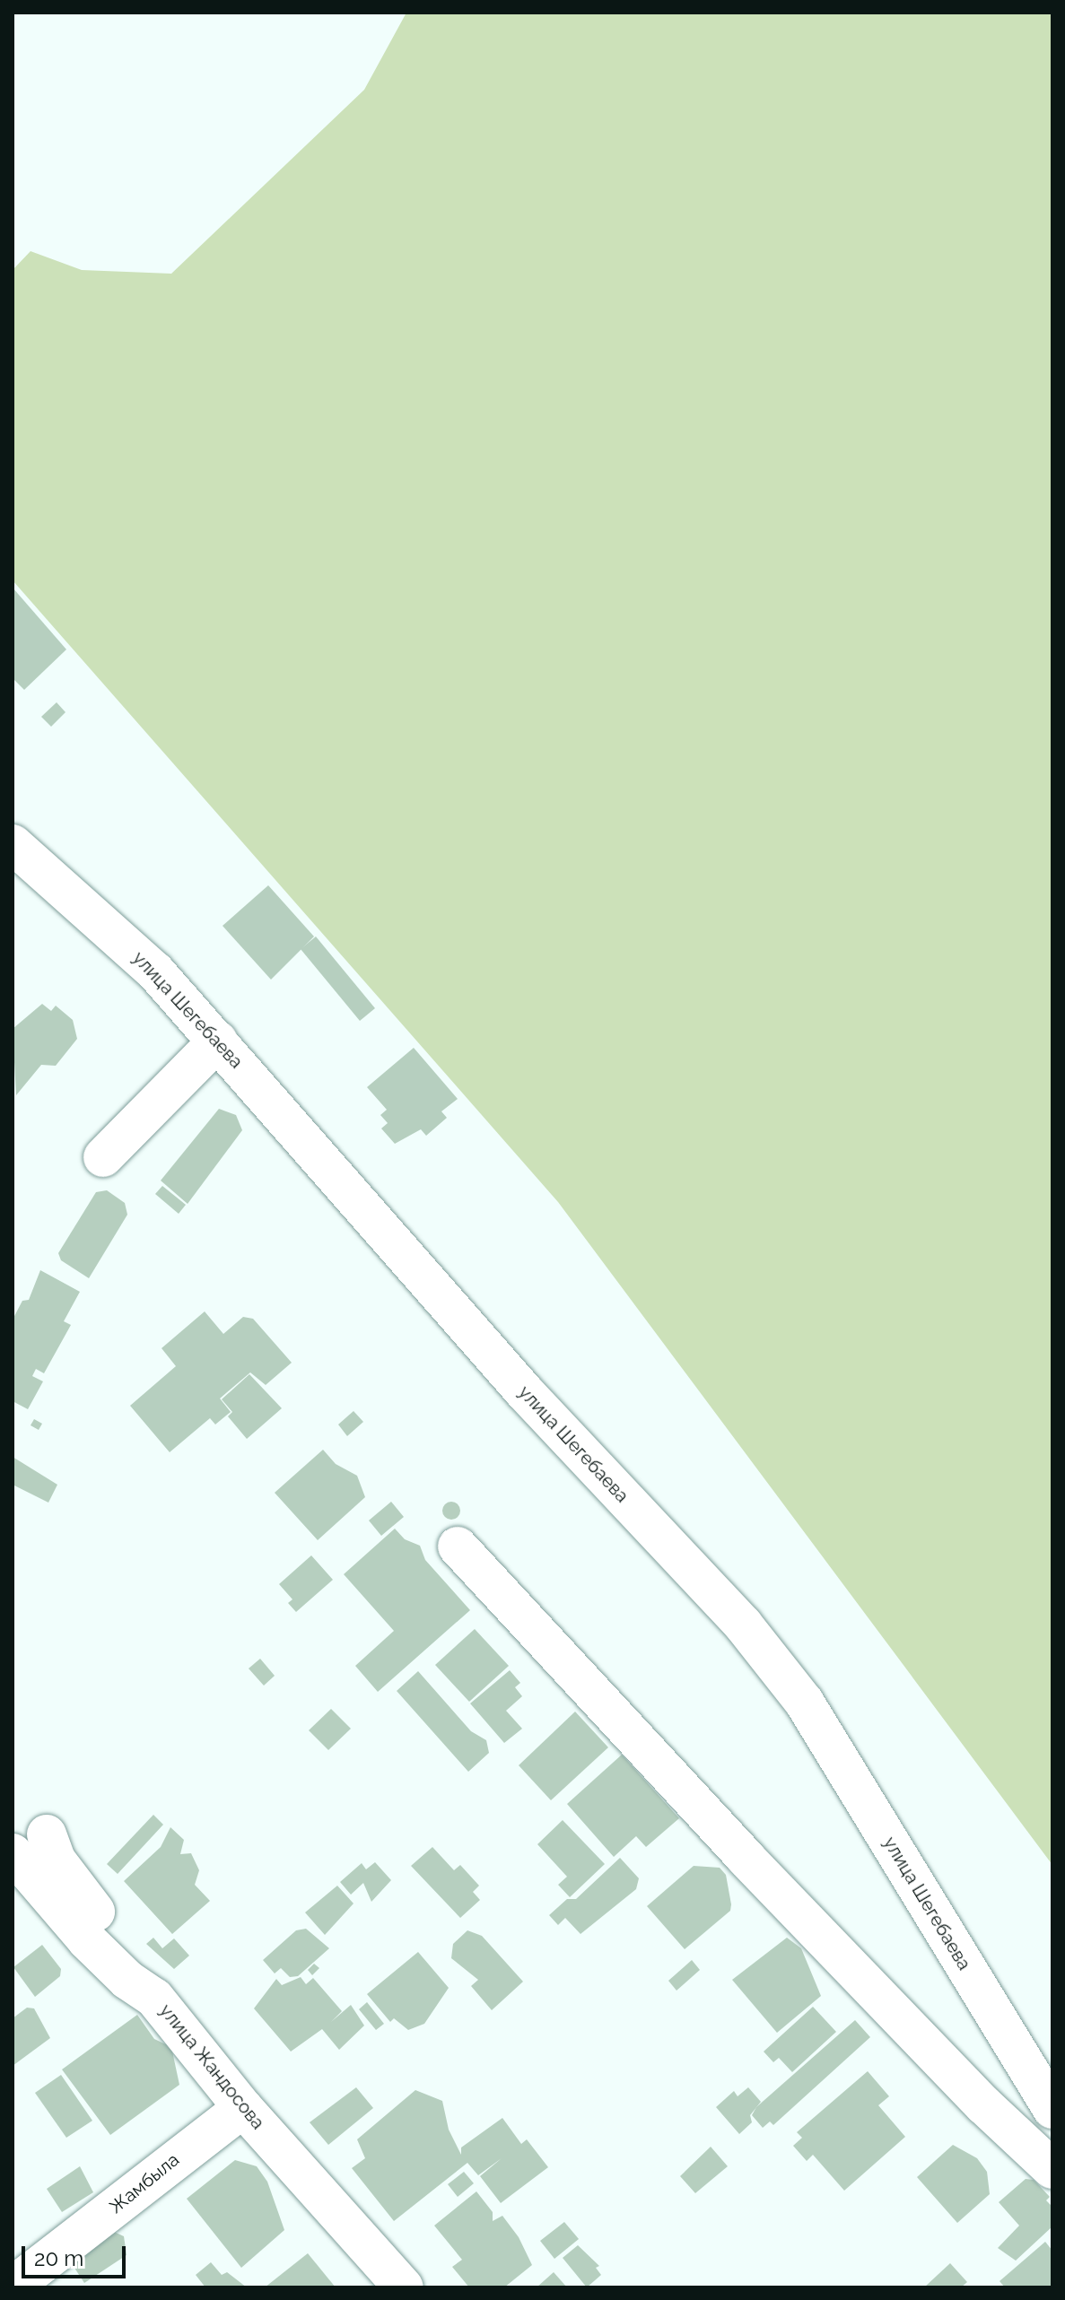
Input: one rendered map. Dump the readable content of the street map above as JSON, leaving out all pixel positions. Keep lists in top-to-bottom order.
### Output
{
  "streets": {
    "street": ["улица Шегебаева", "улица Жандосова", "Жамбыла"]
  },
  "crossings": [
    ["улица Жандосова", "Жамбыла"]
  ],
  "scale_bar": "20 m"
}
